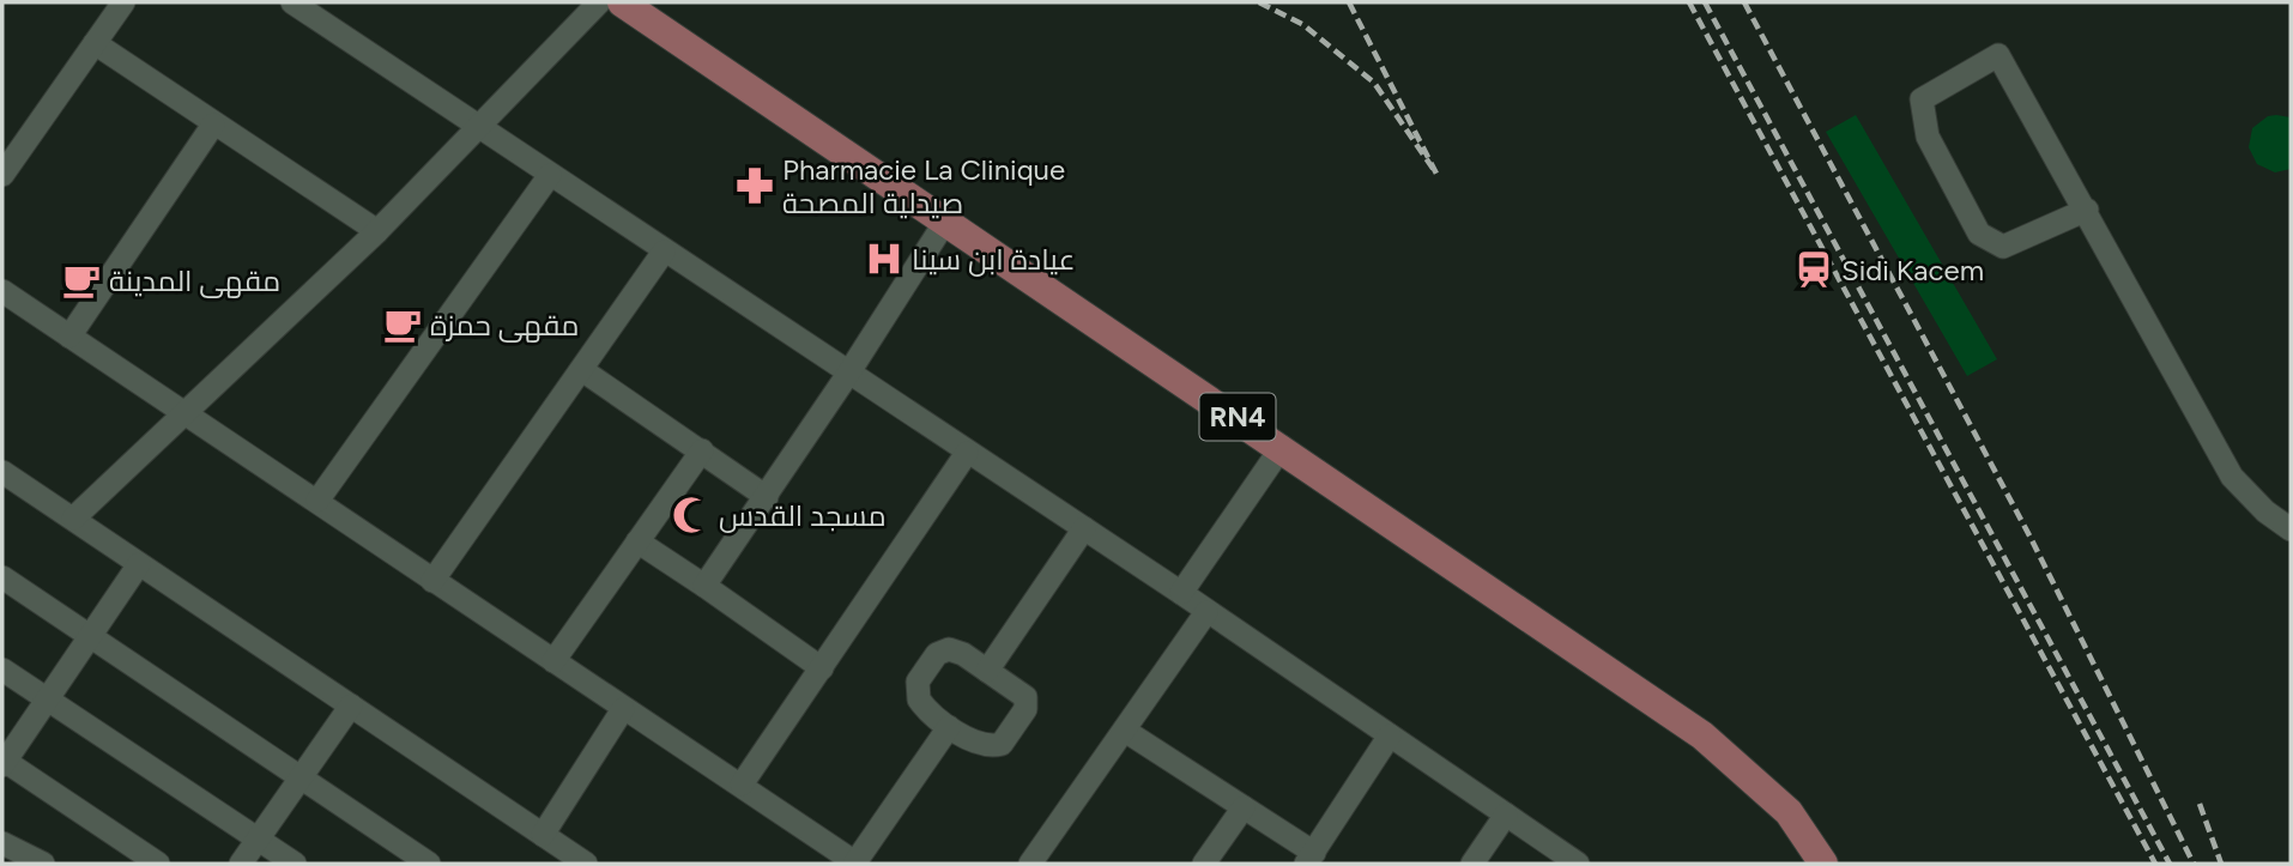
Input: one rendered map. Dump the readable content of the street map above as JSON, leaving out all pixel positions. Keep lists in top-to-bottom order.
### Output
{
  "streets": {
    "main road": ["RN4"]
  },
  "places": {
    "pharmacy": ["Pharmacie La Clinique صيدلية المصحة"],
    "hospital": ["عيادة ابن سينا"],
    "station": ["Sidi Kacem"],
    "cafe": ["مقهى المدينة", "مقهى حمزة"],
    "mosque": ["مسجد القدس"]
  }
}
